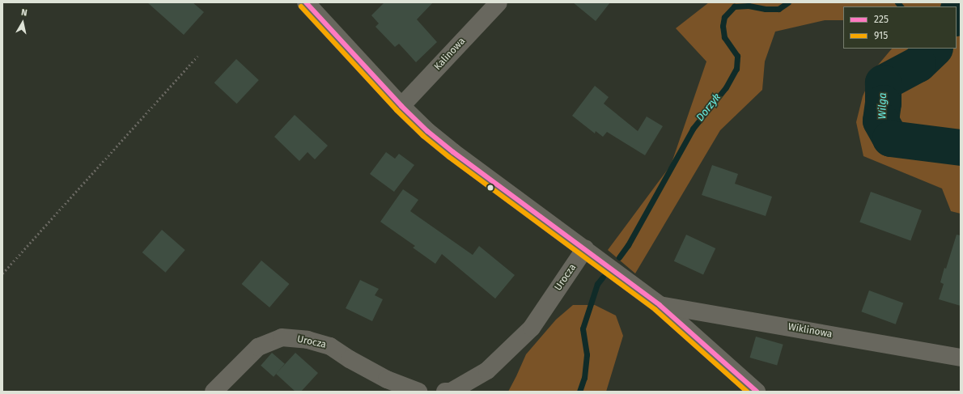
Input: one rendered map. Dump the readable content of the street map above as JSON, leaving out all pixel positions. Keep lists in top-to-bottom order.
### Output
{
  "streets": {
    "street": ["Kalinowa", "Urocza", "Wiklinowa"]
  },
  "water": ["Wilga", "Dorzyk"],
  "lines": ["transit line 225", "transit line 915"],
  "legend": ["225", "915"],
  "north": "top"
}
